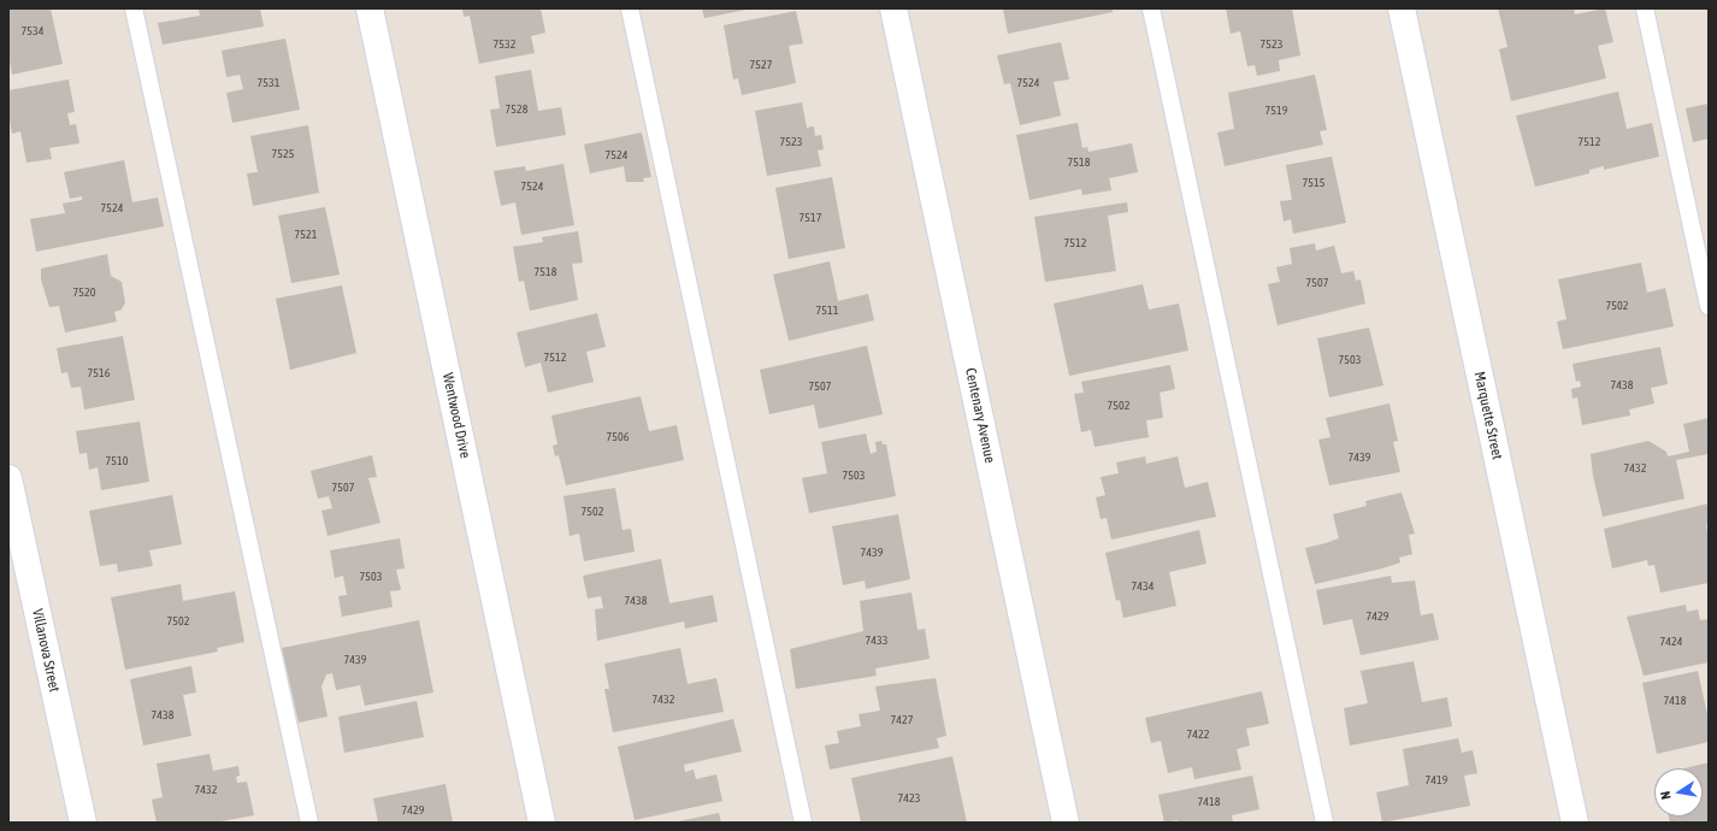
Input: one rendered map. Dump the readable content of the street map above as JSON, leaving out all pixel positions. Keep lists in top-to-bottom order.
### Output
{
  "streets": {
    "street": [
      "Wentwood Drive",
      "Centenary Avenue",
      "Marquette Street",
      "Villanova Street"
    ]
  },
  "house_numbers": [
    "7534",
    "7532",
    "7523",
    "7527",
    "7531",
    "7524",
    "7528",
    "7519",
    "7523",
    "7512",
    "7525",
    "7524",
    "7518",
    "7515",
    "7524",
    "7524",
    "7517",
    "7521",
    "7512",
    "7518",
    "7507",
    "7520",
    "7502",
    "7511",
    "7512",
    "7503",
    "7516",
    "7438",
    "7507",
    "7502",
    "7506",
    "7439",
    "7510",
    "7432",
    "7503",
    "7507",
    "7502",
    "7439",
    "7503",
    "7434",
    "7438",
    "7429",
    "7502",
    "7433",
    "7424",
    "7439",
    "7432",
    "7418",
    "7438",
    "7427",
    "7422",
    "7419",
    "7432",
    "7423",
    "7418",
    "7429"
  ],
  "north": "left"
}
